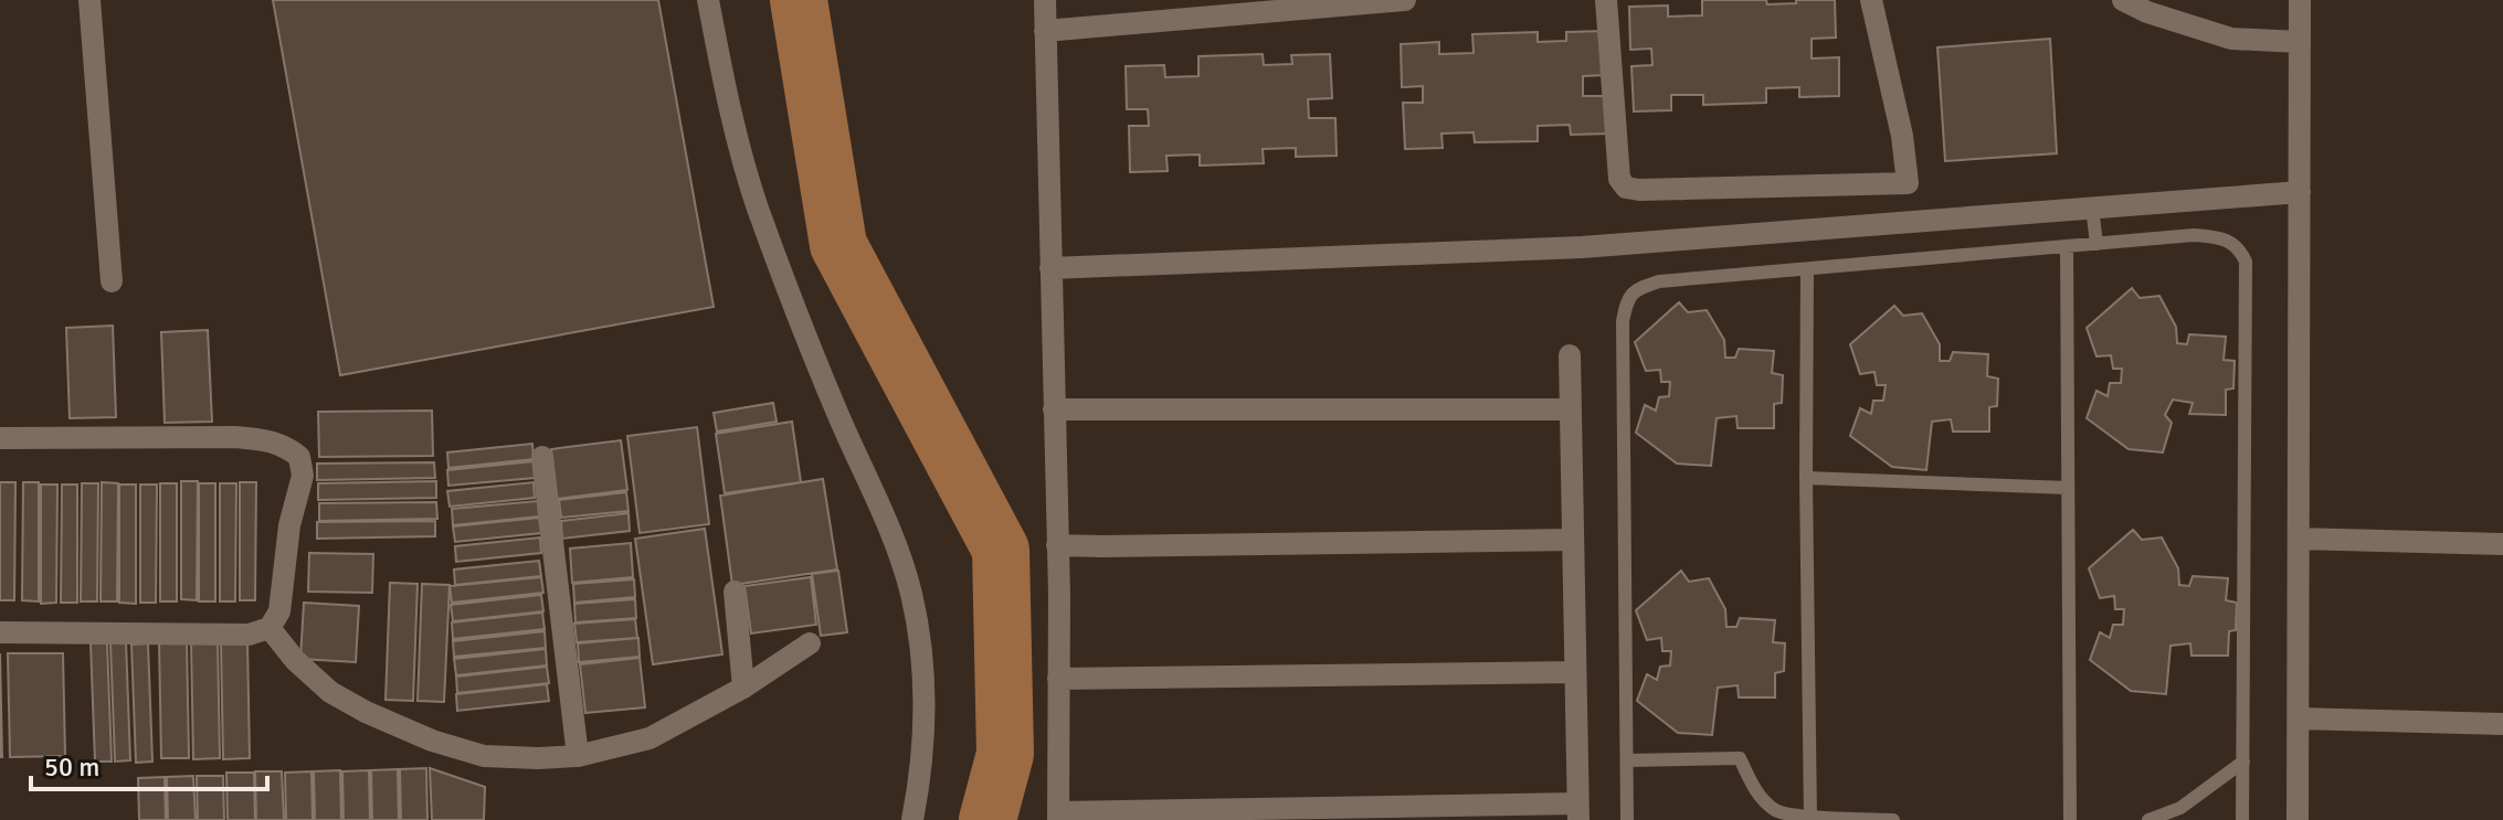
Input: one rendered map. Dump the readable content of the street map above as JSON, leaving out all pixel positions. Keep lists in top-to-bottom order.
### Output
{
  "scale_bar": "50 m"
}
